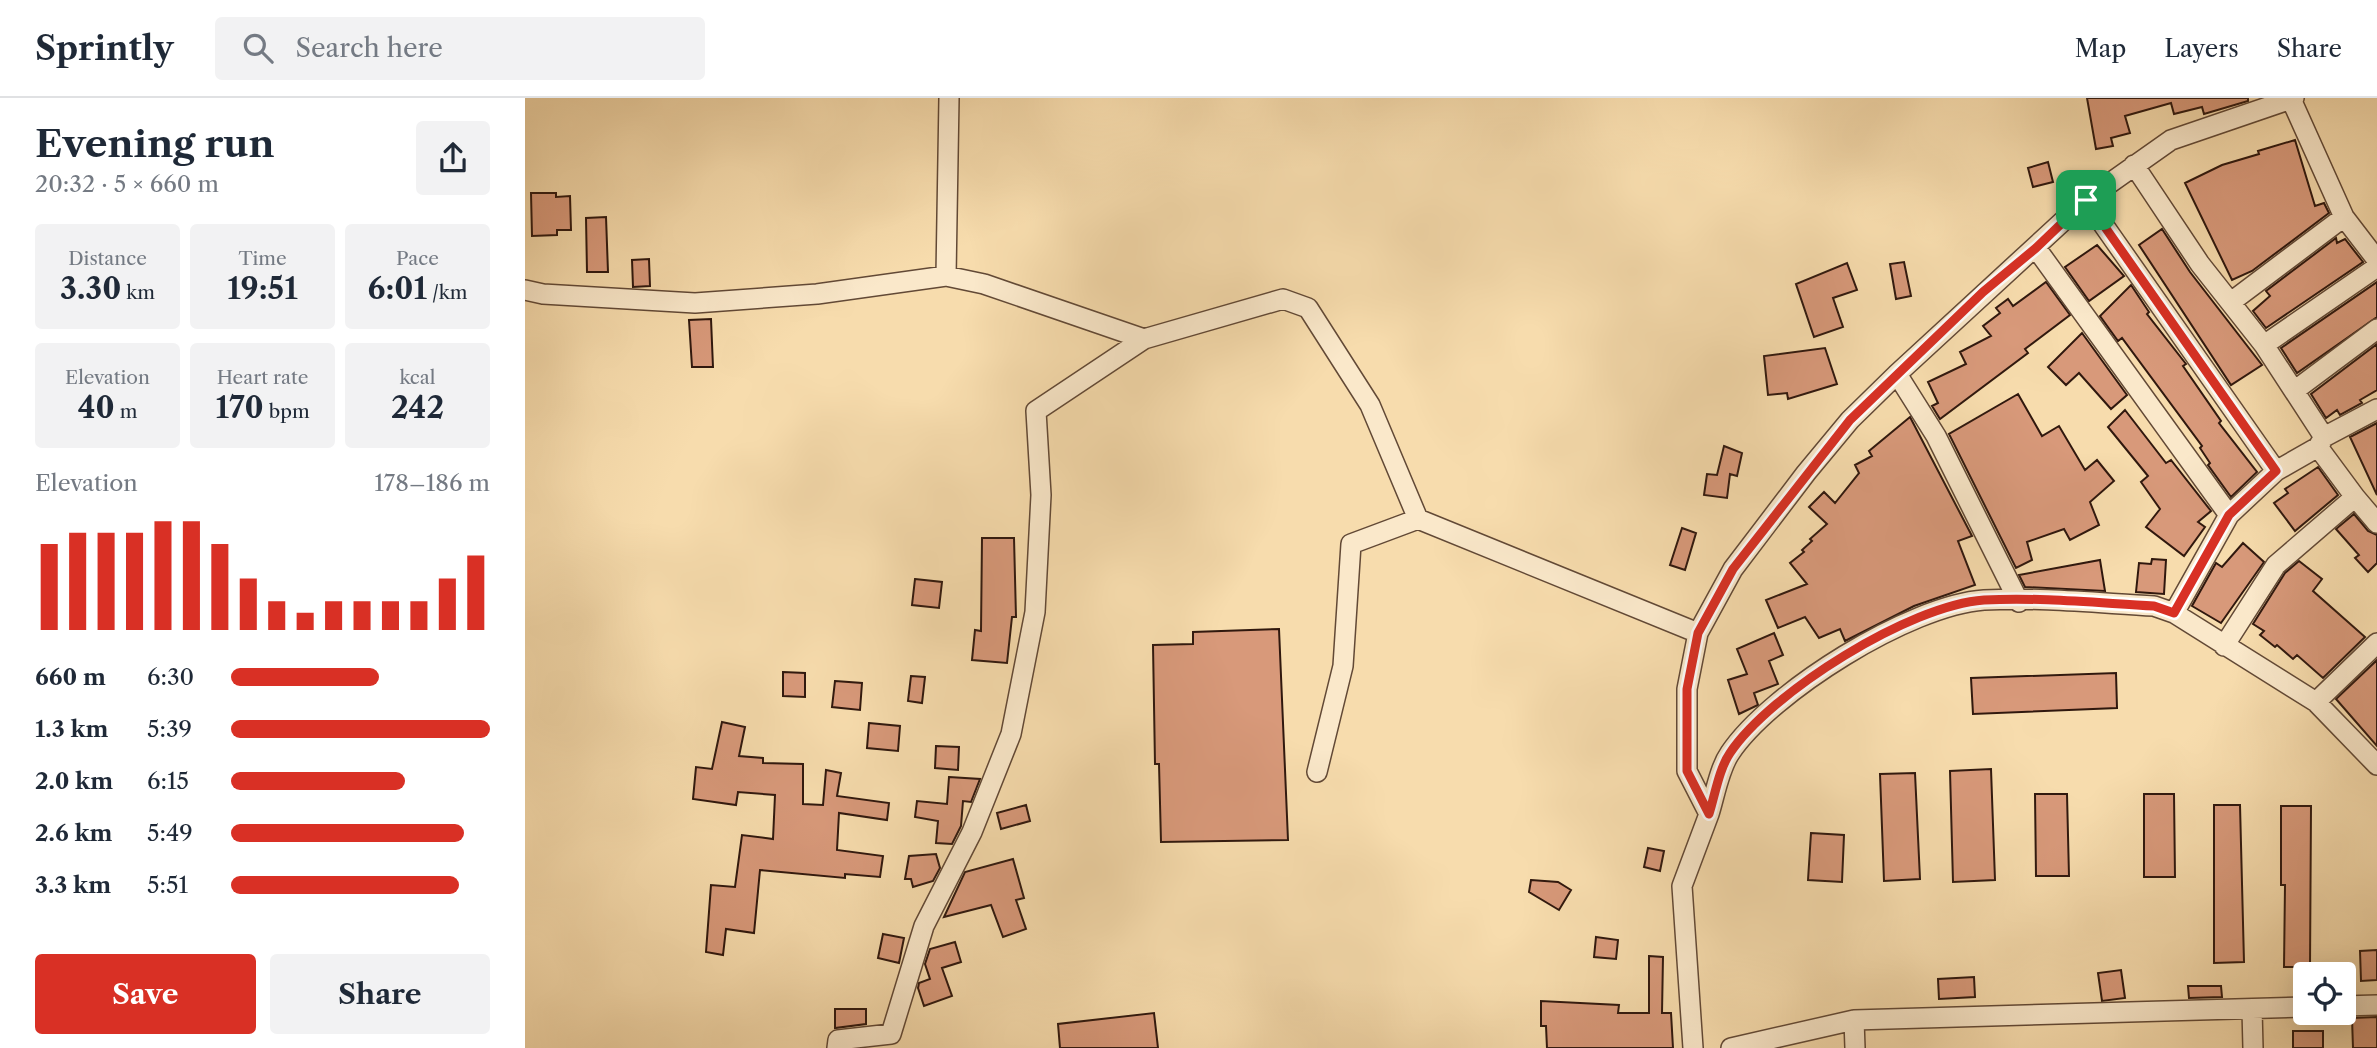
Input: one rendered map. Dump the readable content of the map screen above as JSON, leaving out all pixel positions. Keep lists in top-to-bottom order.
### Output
{
  "page": {
    "header": "Sprintly",
    "search": "Search here",
    "nav": ["Map", "Layers", "Share"],
    "heading": ["Evening run", "20:32 · 5 × 660 m"],
    "stats": [
      ["Distance", "3.30 km"],
      ["Time", "19:51"],
      ["Pace", "6:01 /km"],
      ["Elevation", "40 m"],
      ["Heart rate", "170 bpm"],
      ["kcal", "242"]
    ],
    "chart": ["Elevation", "178–186 m"],
    "list": [
      {
        "name": "660 m",
        "note": "6:30"
      },
      {
        "name": "1.3 km",
        "note": "5:39"
      },
      {
        "name": "2.0 km",
        "note": "6:15"
      },
      {
        "name": "2.6 km",
        "note": "5:49"
      },
      {
        "name": "3.3 km",
        "note": "5:51"
      }
    ],
    "buttons": ["Save", "Share"]
  }
}
